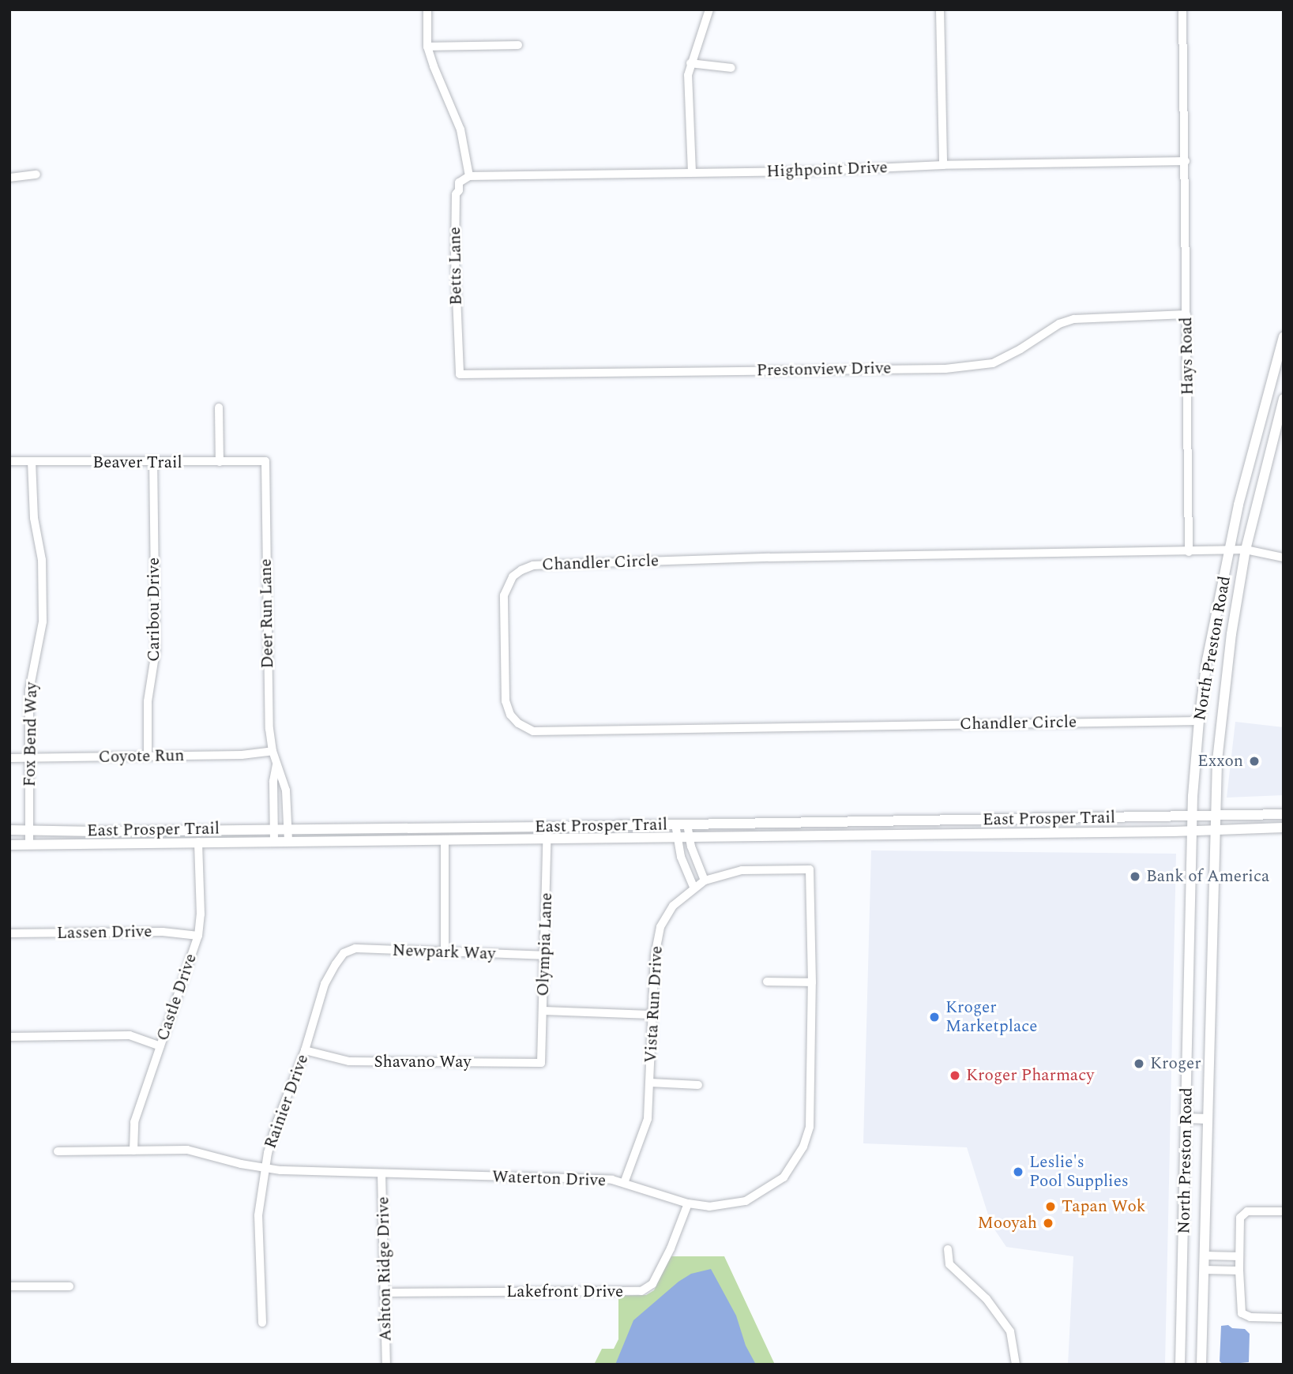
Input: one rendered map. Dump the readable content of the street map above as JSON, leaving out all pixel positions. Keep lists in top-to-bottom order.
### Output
{
  "streets": {
    "main road": ["North Preston Road", "East Prosper Trail"],
    "street": [
      "Highpoint Drive",
      "Betts Lane",
      "Hays Road",
      "Prestonview Drive",
      "Beaver Trail",
      "Chandler Circle",
      "Caribou Drive",
      "Deer Run Lane",
      "Fox Bend Way",
      "Coyote Run",
      "Lassen Drive",
      "Olympia Lane",
      "Newpark Way",
      "Castle Drive",
      "Vista Run Drive",
      "Shavano Way",
      "Rainier Drive",
      "Waterton Drive",
      "Ashton Ridge Drive",
      "Lakefront Drive"
    ]
  },
  "crossings": [
    ["Highpoint Drive", "Betts Lane"],
    ["Highpoint Drive", "Hays Road"],
    ["Betts Lane", "Prestonview Drive"],
    ["Hays Road", "Prestonview Drive"],
    ["Hays Road", "Chandler Circle"],
    ["Beaver Trail", "Caribou Drive"],
    ["Beaver Trail", "Deer Run Lane"],
    ["Beaver Trail", "Fox Bend Way"],
    ["Chandler Circle", "North Preston Road"],
    ["Caribou Drive", "Coyote Run"],
    ["Deer Run Lane", "Coyote Run"],
    ["Deer Run Lane", "East Prosper Trail"],
    ["North Preston Road", "East Prosper Trail"],
    ["Fox Bend Way", "Coyote Run"],
    ["Fox Bend Way", "East Prosper Trail"],
    ["East Prosper Trail", "Olympia Lane"],
    ["East Prosper Trail", "Castle Drive"],
    ["Lassen Drive", "Castle Drive"],
    ["Olympia Lane", "Newpark Way"],
    ["Olympia Lane", "Shavano Way"],
    ["Newpark Way", "Rainier Drive"],
    ["Castle Drive", "Waterton Drive"],
    ["Vista Run Drive", "Waterton Drive"],
    ["Shavano Way", "Rainier Drive"],
    ["Rainier Drive", "Waterton Drive"],
    ["Waterton Drive", "Ashton Ridge Drive"],
    ["Waterton Drive", "Lakefront Drive"],
    ["Ashton Ridge Drive", "Lakefront Drive"]
  ],
  "places": [
    "Exxon",
    "Bank of America",
    "Kroger Marketplace",
    "Kroger",
    "Kroger Pharmacy",
    "Leslie's Pool Supplies",
    "Tapan Wok",
    "Mooyah"
  ]
}
